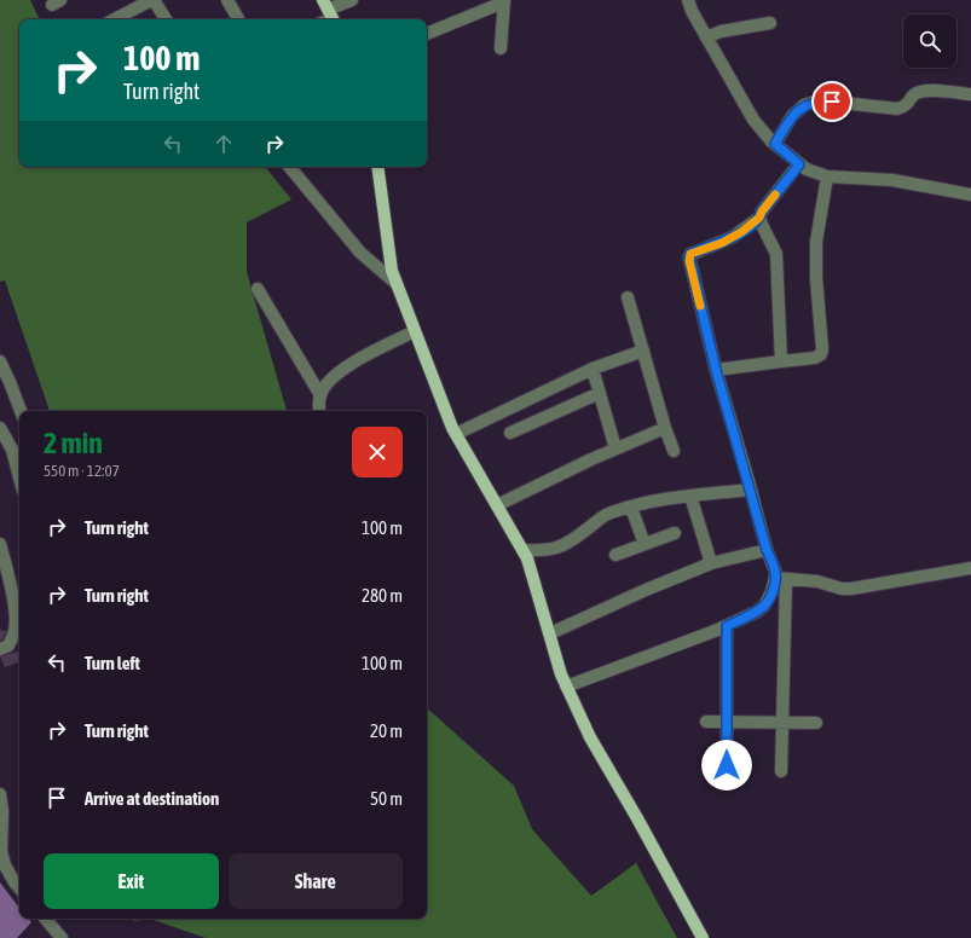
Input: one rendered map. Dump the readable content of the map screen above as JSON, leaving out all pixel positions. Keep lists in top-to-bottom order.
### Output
{
  "page": {
    "turn": ["100 m", "Turn right"],
    "heading": ["2 min", "550 m · 12:07"],
    "list": [
      {
        "name": "Turn right",
        "value": "100 m"
      },
      {
        "name": "Turn right",
        "value": "280 m"
      },
      {
        "name": "Turn left",
        "value": "100 m"
      },
      {
        "name": "Turn right",
        "value": "20 m"
      },
      {
        "name": "Arrive at destination",
        "value": "50 m"
      }
    ],
    "buttons": ["Exit", "Share"]
  }
}
